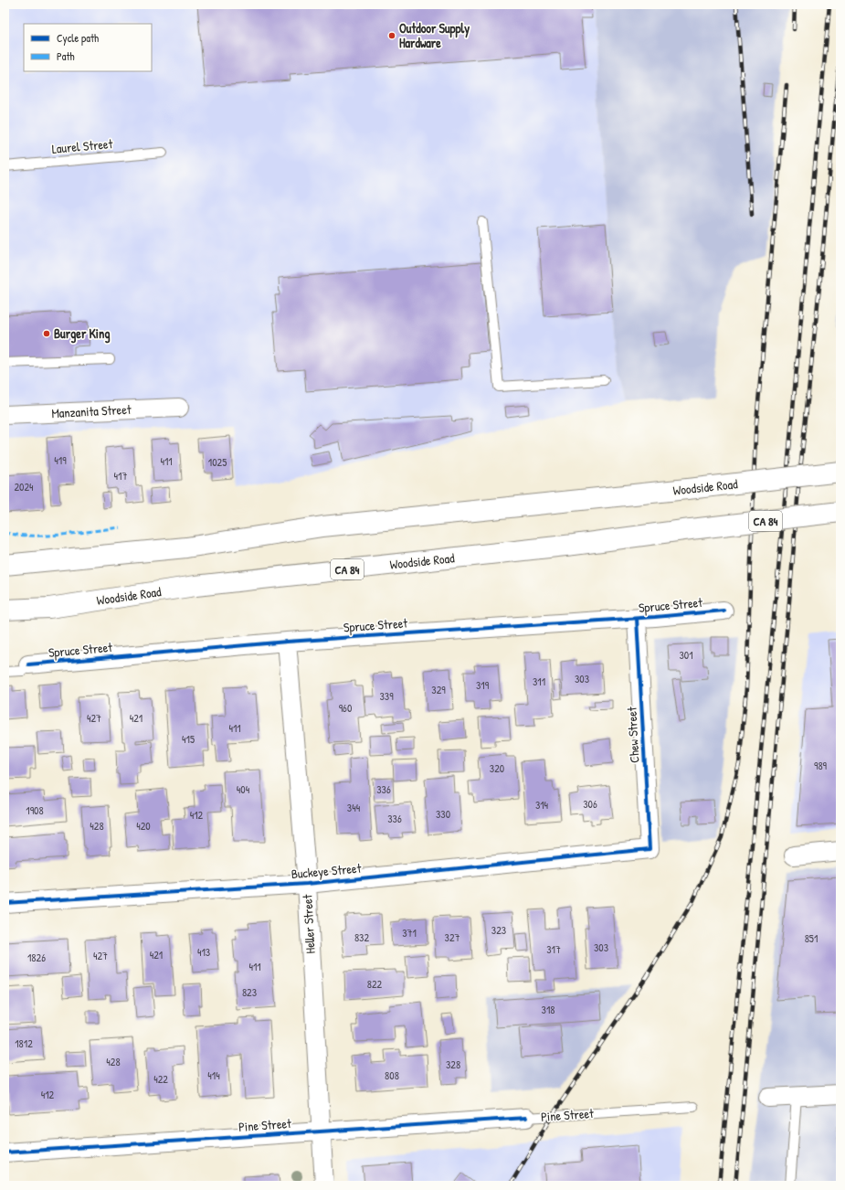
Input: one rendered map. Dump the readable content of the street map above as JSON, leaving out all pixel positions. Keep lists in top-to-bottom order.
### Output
{
  "streets": {
    "highway": ["Woodside Road", "CA 84"],
    "street": [
      "Manzanita Street",
      "Spruce Street",
      "Chew Street",
      "Buckeye Street",
      "Heller Street",
      "Pine Street"
    ],
    "lane": ["Laurel Street"]
  },
  "crossings": [
    ["Spruce Street", "Chew Street"],
    ["Spruce Street", "Heller Street"],
    ["Chew Street", "Buckeye Street"],
    ["Buckeye Street", "Heller Street"],
    ["Heller Street", "Pine Street"]
  ],
  "places": ["Outdoor Supply Hardware", "Burger King"],
  "house_numbers": [
    "419",
    "411",
    "1025",
    "417",
    "2024",
    "301",
    "303",
    "311",
    "319",
    "329",
    "339",
    "960",
    "427",
    "421",
    "411",
    "415",
    "989",
    "320",
    "404",
    "336",
    "306",
    "314",
    "344",
    "1908",
    "330",
    "412",
    "336",
    "428",
    "420",
    "323",
    "371",
    "832",
    "327",
    "851",
    "303",
    "317",
    "413",
    "421",
    "427",
    "1826",
    "411",
    "822",
    "823",
    "318",
    "1812",
    "428",
    "328",
    "414",
    "808",
    "422",
    "412"
  ],
  "legend": ["Cycle path", "Path"]
}
